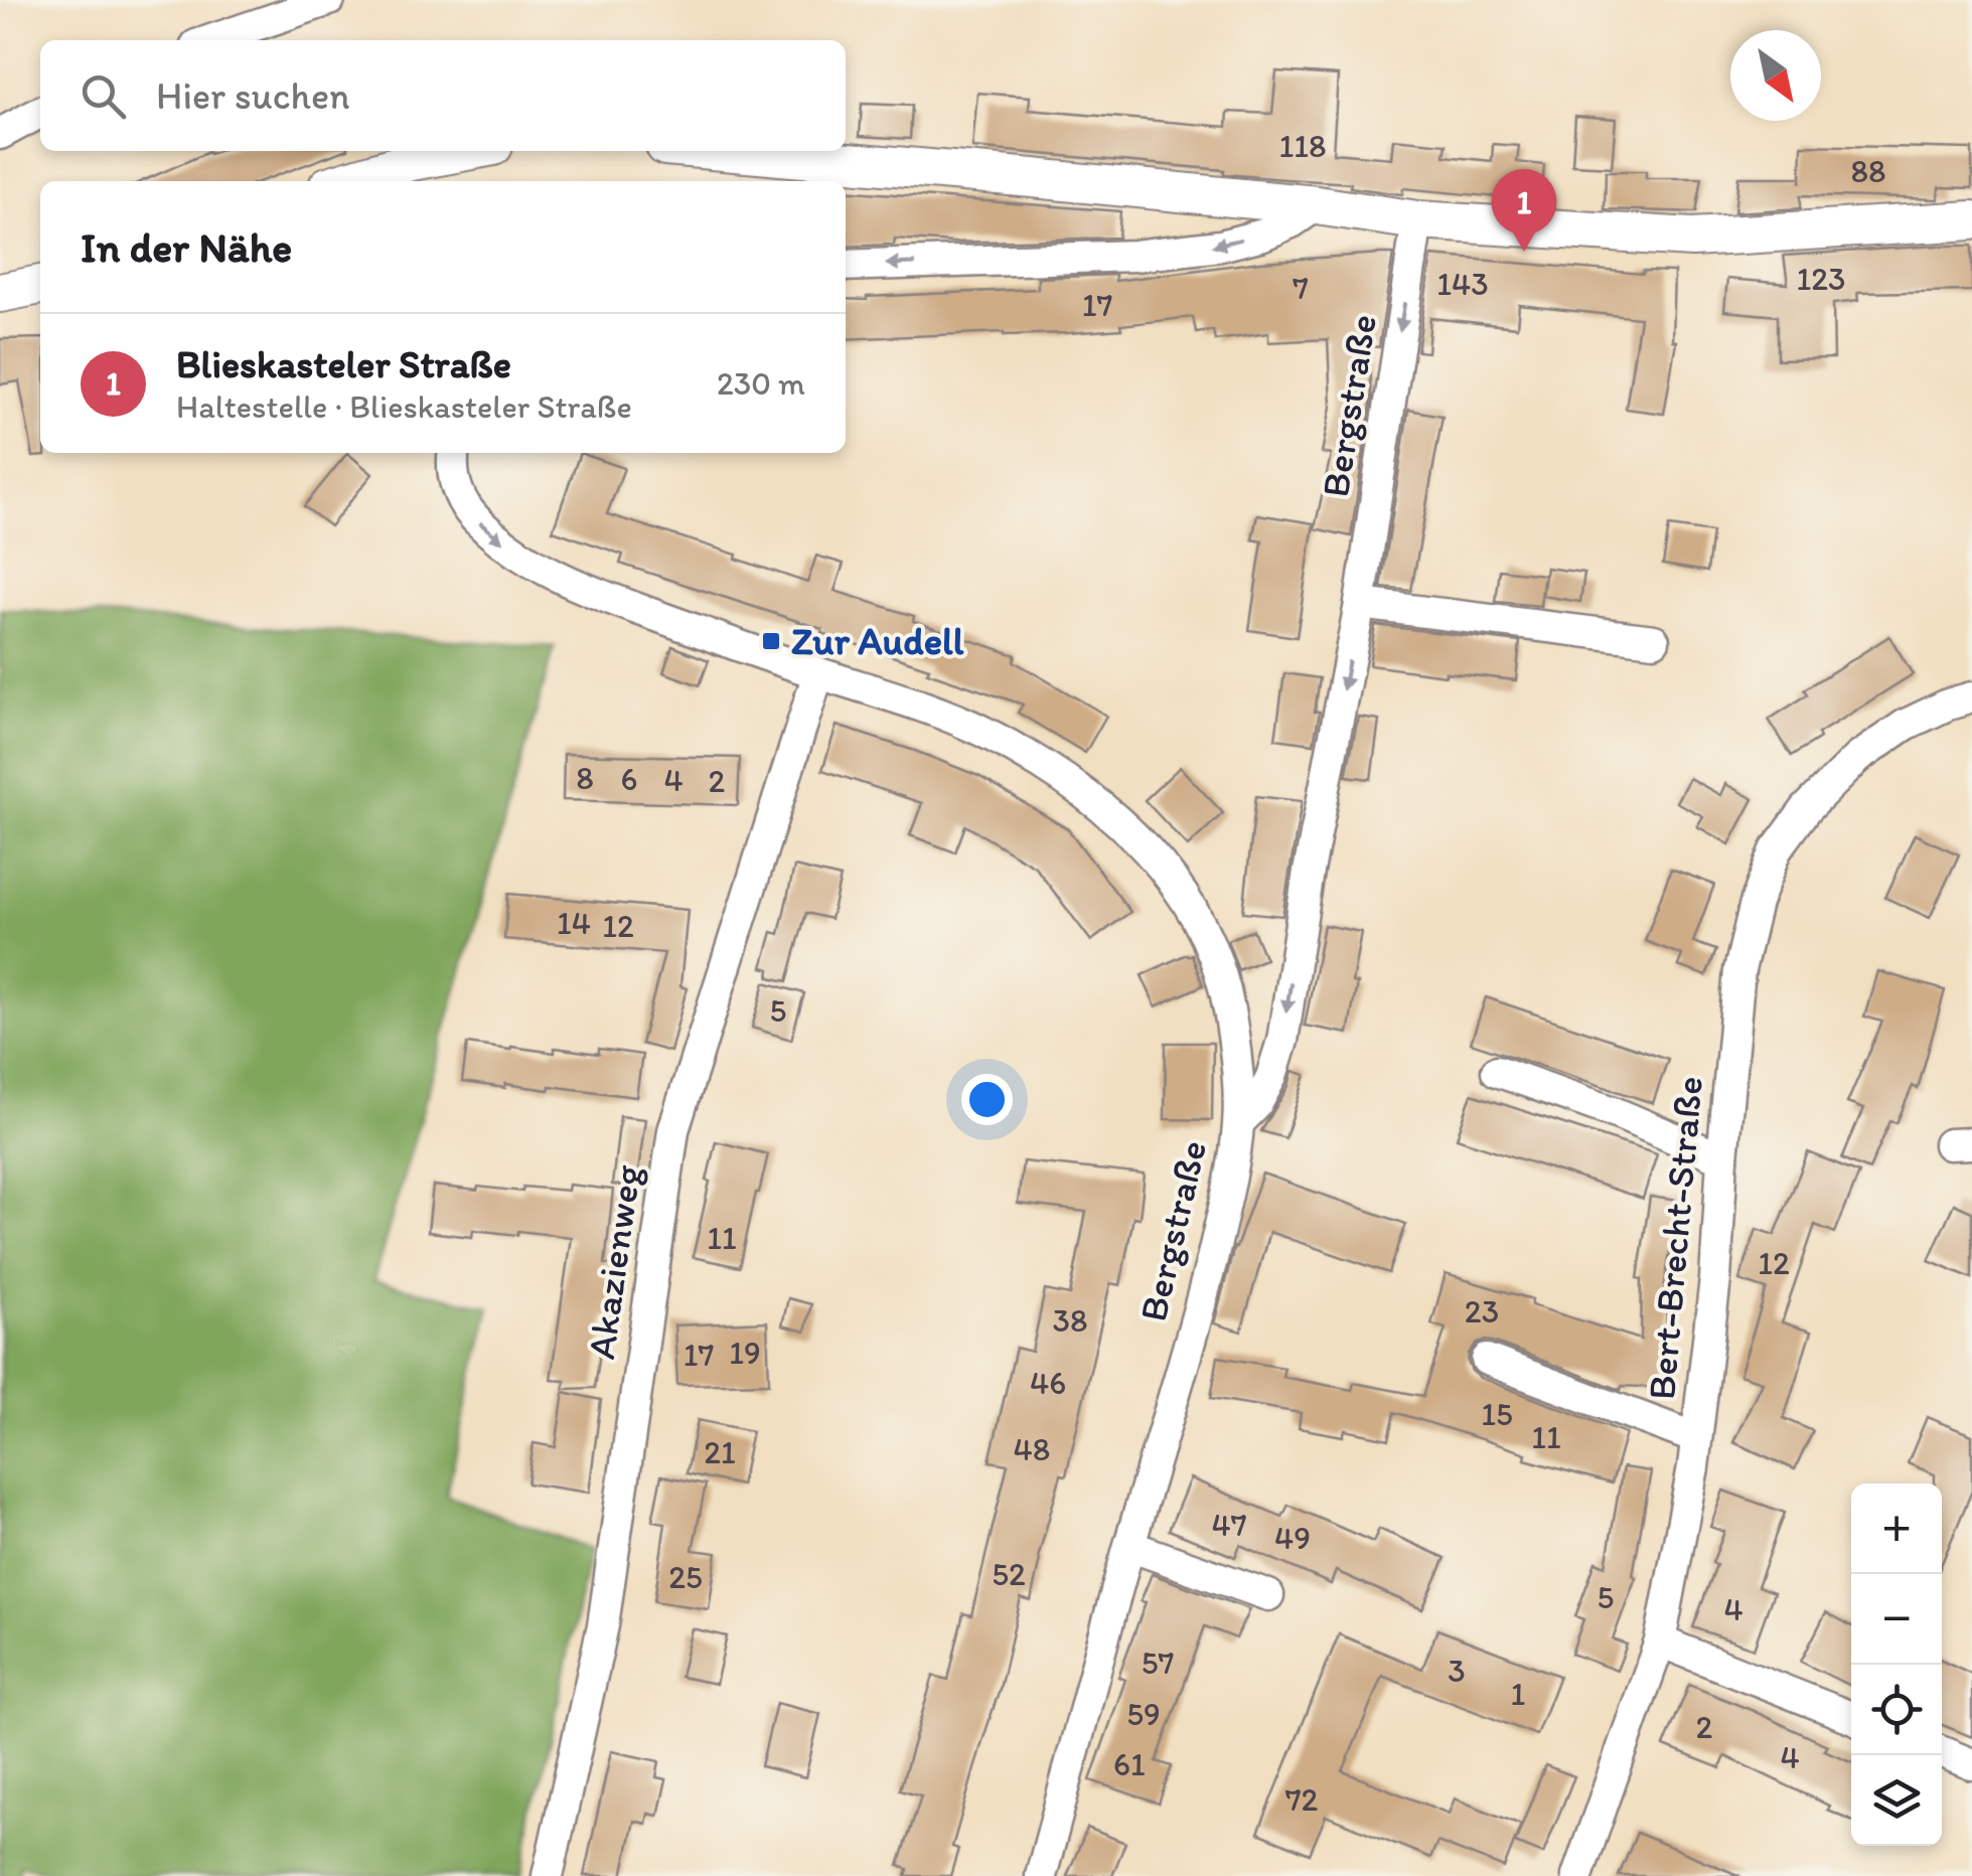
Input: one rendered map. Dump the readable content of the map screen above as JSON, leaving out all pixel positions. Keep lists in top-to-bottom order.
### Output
{
  "streets": {
    "street": ["Bergstraße", "Bert-Brecht-Straße", "Akazienweg"]
  },
  "one_way": ["Bergstraße"],
  "places": {
    "transit": ["Zur Audell"]
  },
  "house_numbers": [
    "118",
    "88",
    "123",
    "143",
    "7",
    "17",
    "8",
    "6",
    "4",
    "2",
    "14",
    "12",
    "5",
    "11",
    "12",
    "23",
    "38",
    "19",
    "17",
    "46",
    "15",
    "11",
    "48",
    "21",
    "47",
    "49",
    "52",
    "25",
    "5",
    "4",
    "57",
    "3",
    "1",
    "59",
    "2",
    "4",
    "61",
    "72"
  ],
  "north": "bottom right",
  "page": {
    "search": "Hier suchen",
    "pins": "1",
    "heading": "In der Nähe",
    "list": [
      {
        "mark": "1",
        "name": "Blieskasteler Straße",
        "note": "Haltestelle · Blieskasteler Straße",
        "value": "230 m"
      }
    ],
    "map_buttons": ["+", "−"]
  }
}
